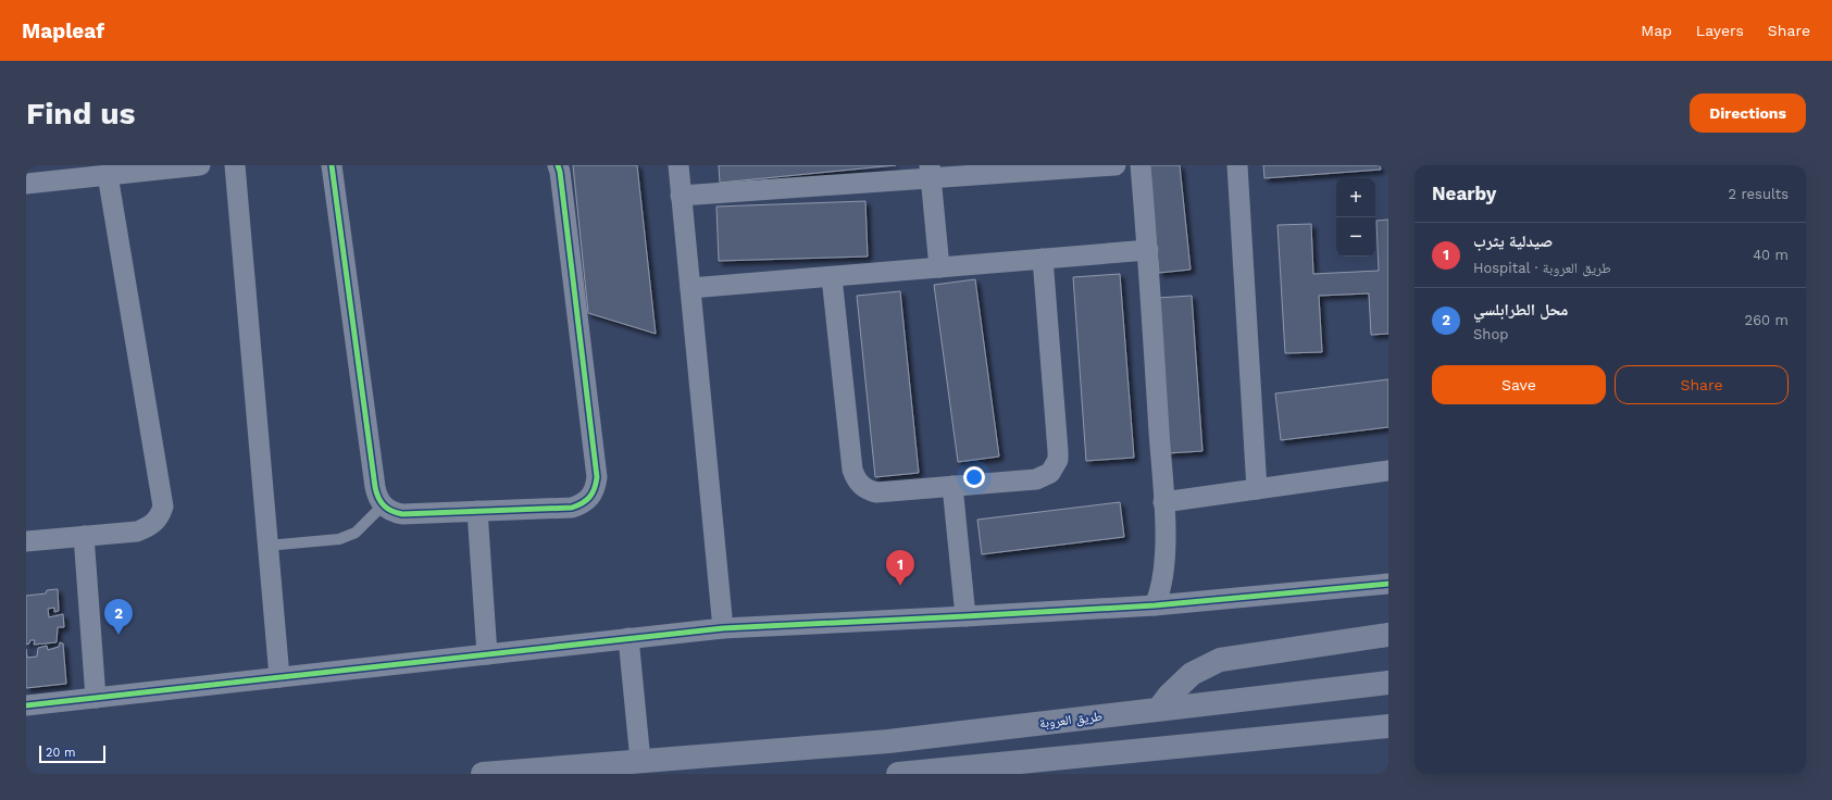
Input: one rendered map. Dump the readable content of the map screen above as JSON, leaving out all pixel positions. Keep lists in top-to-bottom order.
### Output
{
  "streets": {
    "highway": ["طريق العروبة"]
  },
  "scale_bar": "20 m",
  "page": {
    "header": "Mapleaf",
    "nav": ["Map", "Layers", "Share"],
    "buttons": [
      "Directions",
      ["Save", "Share"]
    ],
    "title": "Find us",
    "heading": ["Nearby", "2 results"],
    "map_buttons": ["+", "−"],
    "list": [
      {
        "mark": "1",
        "name": "صيدلية يثرب",
        "note": "Hospital · طريق العروبة",
        "value": "40 m"
      },
      {
        "mark": "2",
        "name": "محل الطرابلسي",
        "note": "Shop",
        "value": "260 m"
      }
    ],
    "pins": ["1", "2"],
    "scale": "20 m"
  }
}
